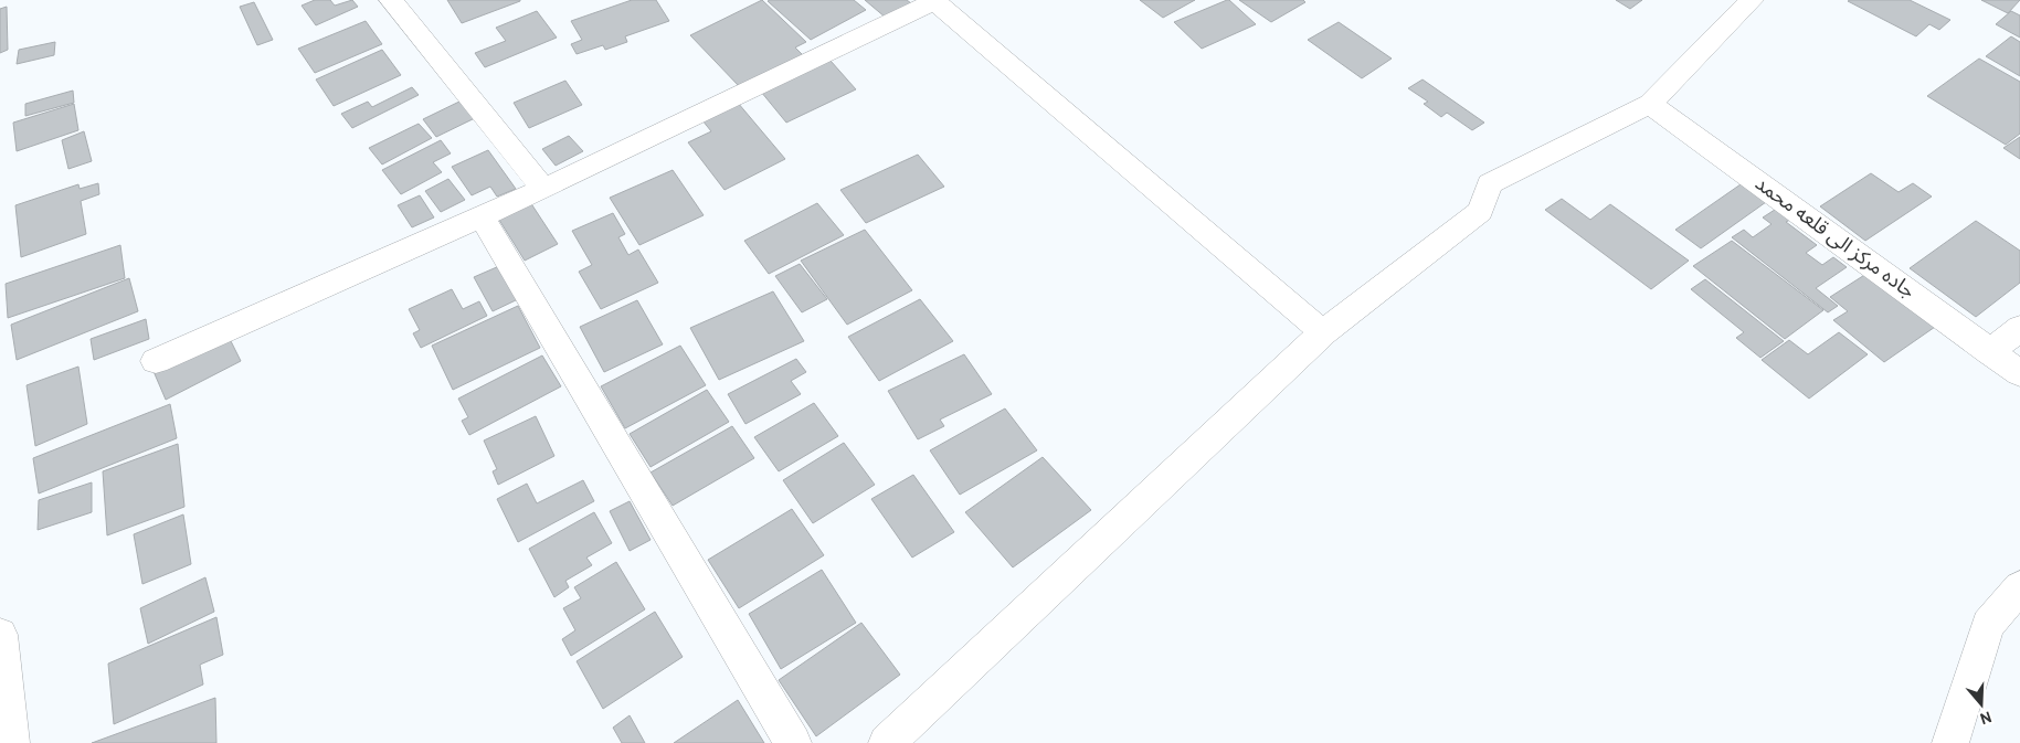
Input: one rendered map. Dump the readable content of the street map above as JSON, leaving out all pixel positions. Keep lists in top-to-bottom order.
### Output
{
  "streets": {
    "street": ["جاده مرکز الی قلعه محمد"]
  },
  "north": "bottom"
}
